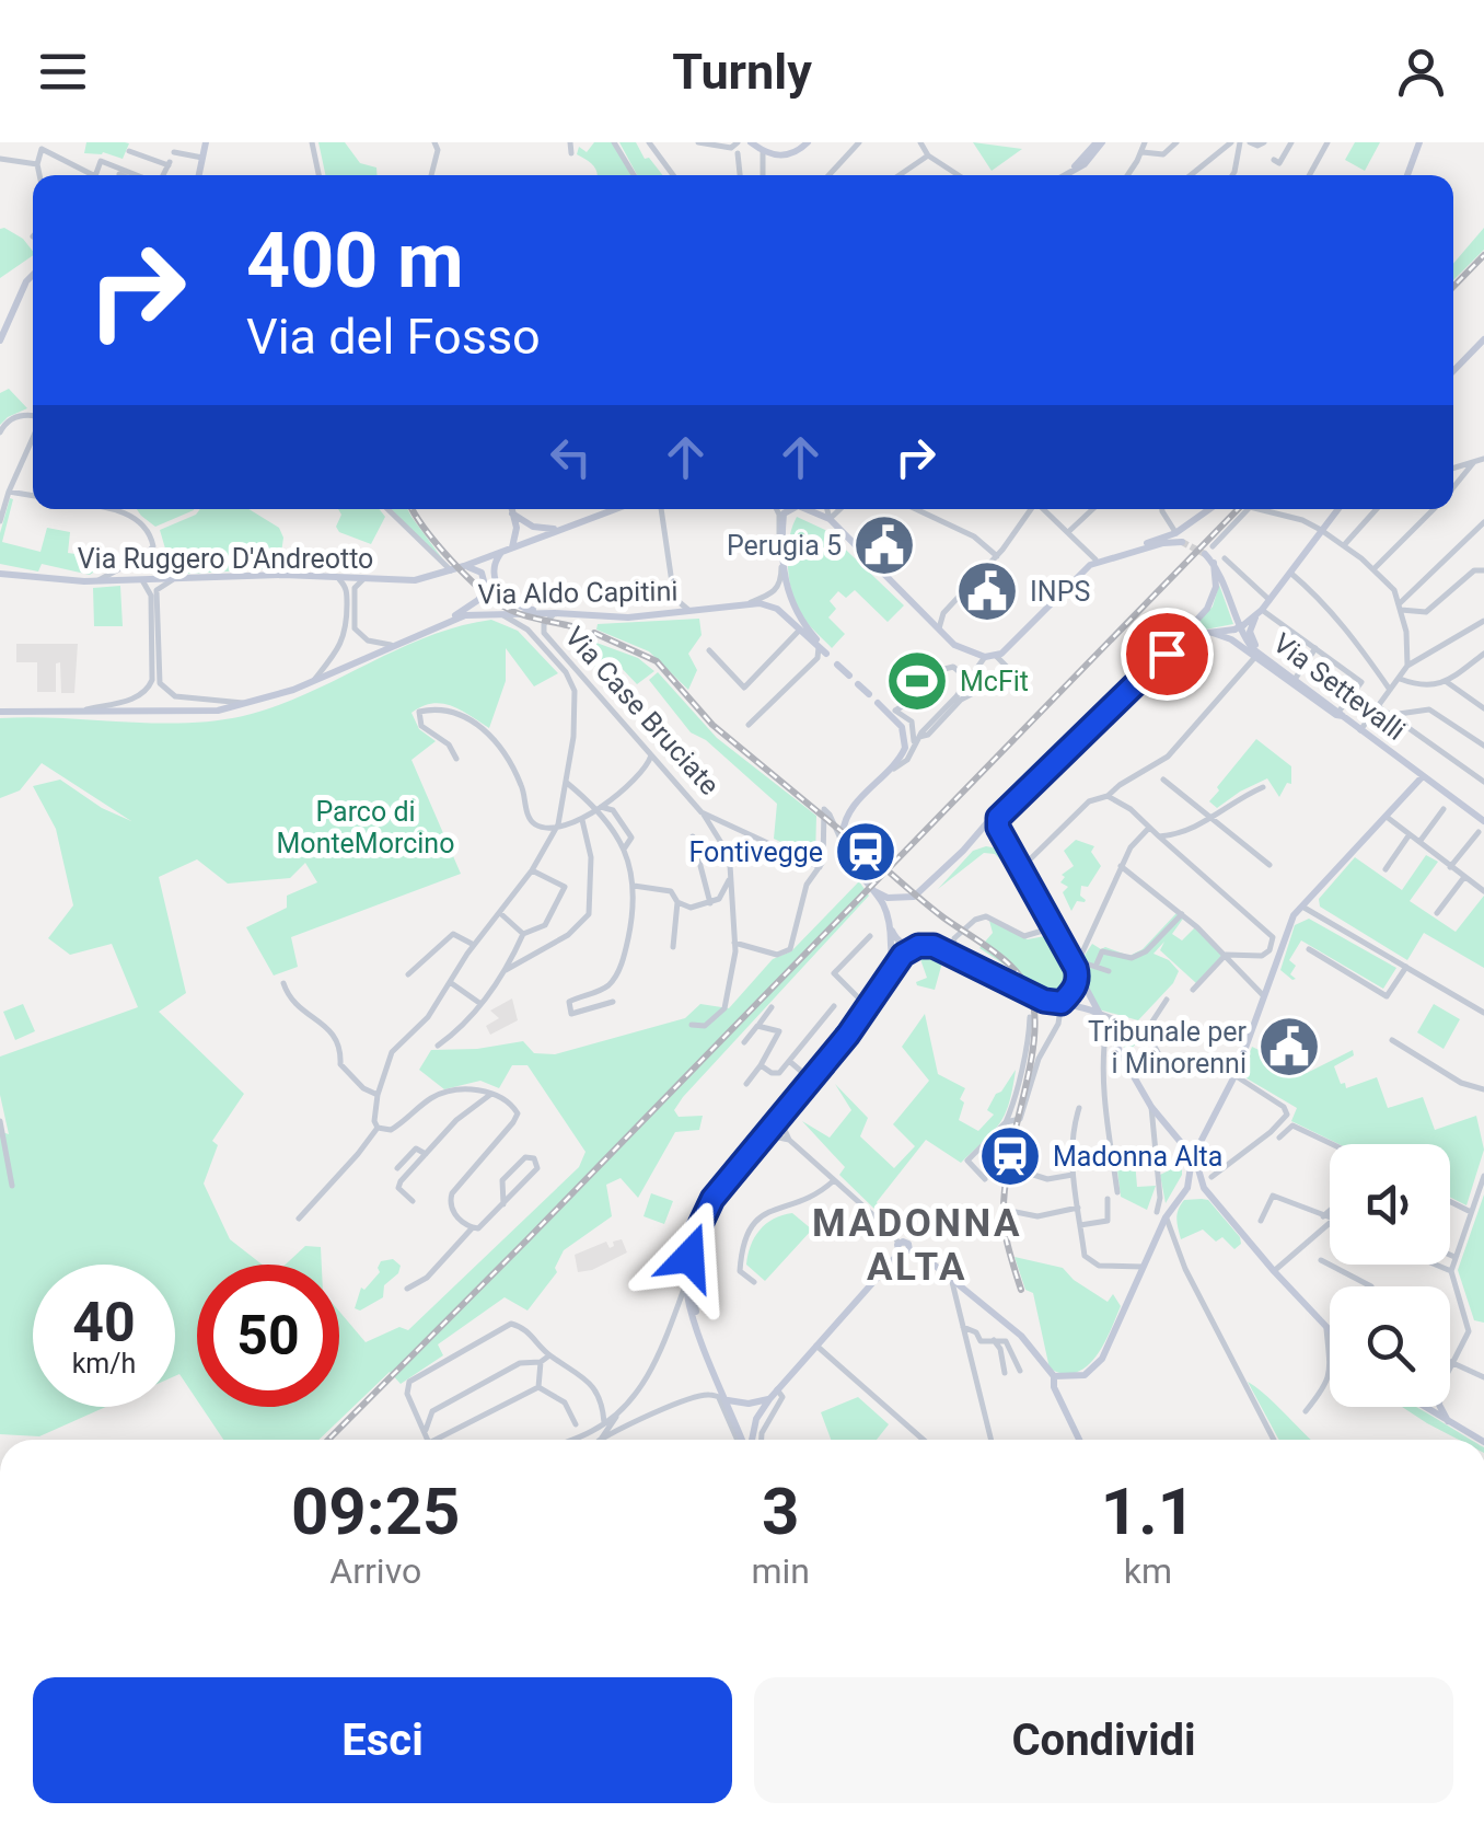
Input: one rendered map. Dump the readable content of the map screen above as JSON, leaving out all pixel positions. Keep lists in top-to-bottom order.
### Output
{
  "streets": {
    "main road": ["Via Ruggero D'Andreotto", "Via Aldo Capitini", "Via Settevalli"],
    "street": ["Via Case Bruciate"]
  },
  "crossings": [
    ["Via Aldo Capitini", "Via Case Bruciate"]
  ],
  "districts": ["MADONNA ALTA"],
  "parks": ["Parco di MonteMorcino"],
  "places": {
    "public building": ["Perugia 5", "INPS", "Tribunale per i Minorenni"],
    "sports": ["McFit"],
    "station": ["Fontivegge", "Madonna Alta"]
  },
  "page": {
    "header": "Turnly",
    "turn": ["400 m", "Via del Fosso"],
    "speed": "40 km/h",
    "limit": "50",
    "eta": [
      "09:25",
      "Arrivo",
      "3",
      "min",
      "1.1",
      "km"
    ],
    "buttons": ["Esci", "Condividi"]
  }
}
